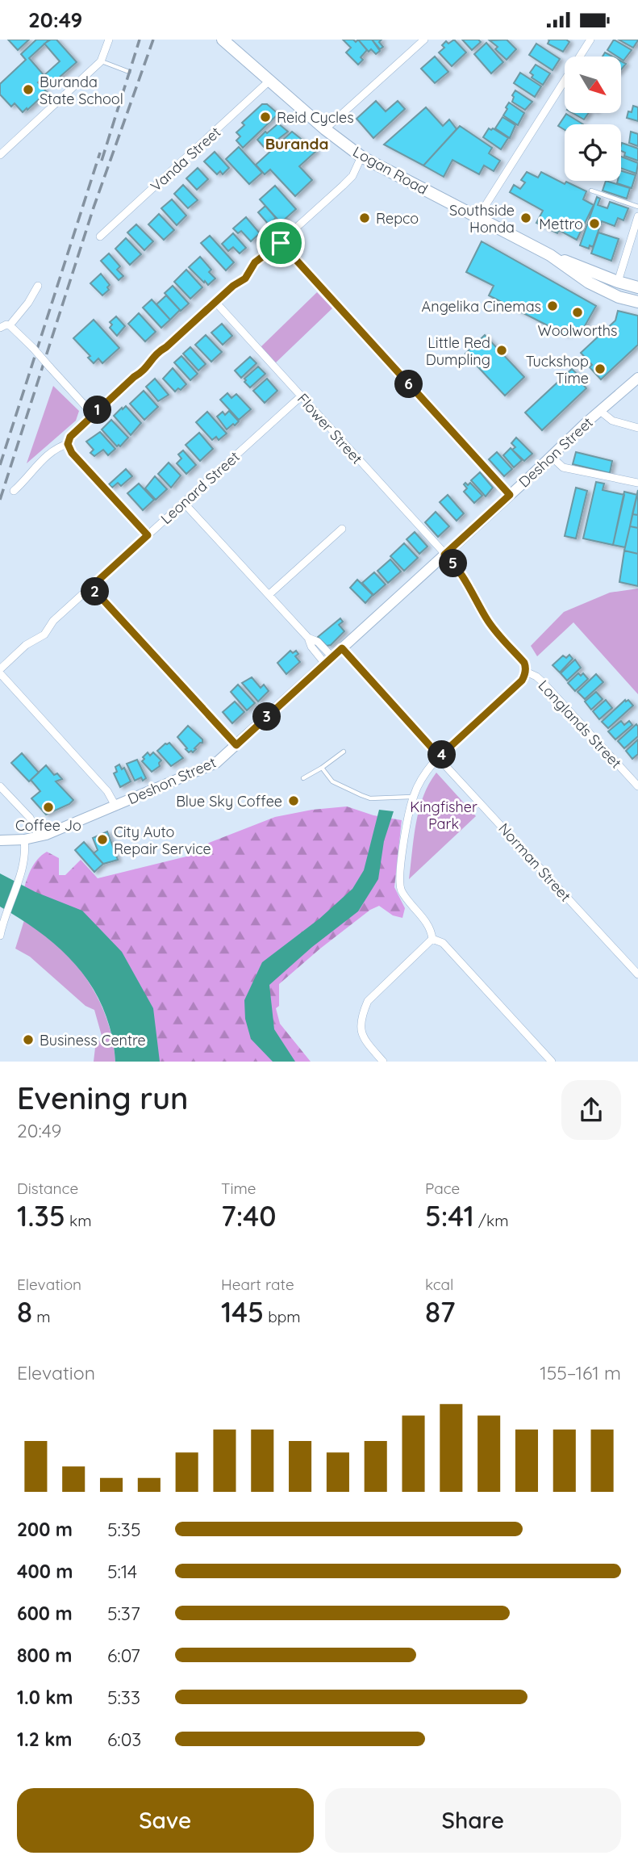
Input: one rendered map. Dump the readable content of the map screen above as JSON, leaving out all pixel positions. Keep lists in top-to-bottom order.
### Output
{
  "streets": {
    "main road": ["Logan Road"],
    "street": [
      "Vanda Street",
      "Flower Street",
      "Deshon Street",
      "Leonard Street",
      "Longlands Street",
      "Norman Street"
    ]
  },
  "crossings": [
    ["Vanda Street", "Logan Road"],
    ["Flower Street", "Deshon Street"],
    ["Flower Street", "Leonard Street"],
    ["Flower Street", "Longlands Street"],
    ["Deshon Street", "Longlands Street"],
    ["Deshon Street", "Norman Street"]
  ],
  "districts": ["Buranda"],
  "parks": ["Kingfisher Park"],
  "places": [
    "Buranda State School",
    "Reid Cycles",
    "Repco",
    "Southside Honda",
    "Mettro",
    "Angelika Cinemas",
    "Woolworths",
    "Little Red Dumpling",
    "Tuckshop Time",
    "Blue Sky Coffee",
    "Coffee Jo",
    "City Auto Repair Service",
    "Business Centre"
  ],
  "north": "bottom right",
  "page": {
    "status": "20:49",
    "pins": [
      "6",
      "1",
      "5",
      "2",
      "3",
      "4"
    ],
    "heading": ["Evening run", "20:49"],
    "stats": [
      ["Distance", "1.35 km"],
      ["Time", "7:40"],
      ["Pace", "5:41 /km"],
      ["Elevation", "8 m"],
      ["Heart rate", "145 bpm"],
      ["kcal", "87"]
    ],
    "chart": ["Elevation", "155–161 m"],
    "list": [
      {
        "name": "200 m",
        "note": "5:35"
      },
      {
        "name": "400 m",
        "note": "5:14"
      },
      {
        "name": "600 m",
        "note": "5:37"
      },
      {
        "name": "800 m",
        "note": "6:07"
      },
      {
        "name": "1.0 km",
        "note": "5:33"
      },
      {
        "name": "1.2 km",
        "note": "6:03"
      }
    ],
    "buttons": ["Save", "Share"]
  }
}
